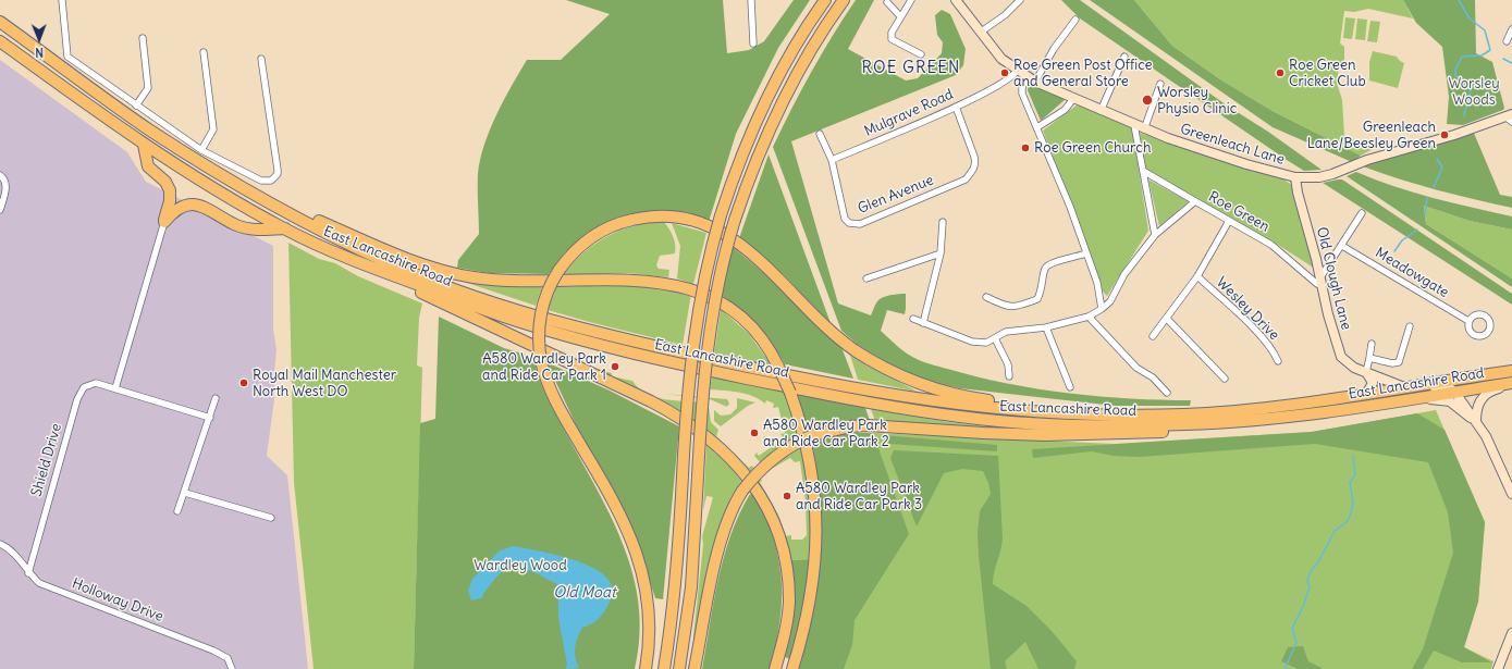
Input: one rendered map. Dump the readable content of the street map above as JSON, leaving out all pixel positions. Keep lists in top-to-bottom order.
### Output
{
  "streets": {
    "highway": ["East Lancashire Road"],
    "street": [
      "Mulgrave Road",
      "Greenleach Lane",
      "Glen Avenue",
      "Roe Green",
      "Meadowgate",
      "Old Clough Lane",
      "Wesley Drive",
      "Shield Drive",
      "Holloway Drive"
    ]
  },
  "crossings": [
    ["Mulgrave Road", "Greenleach Lane"],
    ["Mulgrave Road", "Glen Avenue"],
    ["Greenleach Lane", "Old Clough Lane"],
    ["Roe Green", "Old Clough Lane"],
    ["East Lancashire Road", "Old Clough Lane"],
    ["Shield Drive", "Holloway Drive"]
  ],
  "districts": ["ROE GREEN"],
  "water": ["Old Moat"],
  "parks": ["Worsley Woods", "Wardley Wood"],
  "places": [
    "Roe Green Post Office and General Store",
    "Roe Green Cricket Club",
    "Worsley Physio Clinic",
    "Greenleach Lane/Beesley Green",
    "Roe Green Church",
    "A580 Wardley Park and Ride Car Park 1",
    "Royal Mail Manchester North West DO",
    "A580 Wardley Park and Ride Car Park 2",
    "A580 Wardley Park and Ride Car Park 3"
  ],
  "north": "bottom"
}
